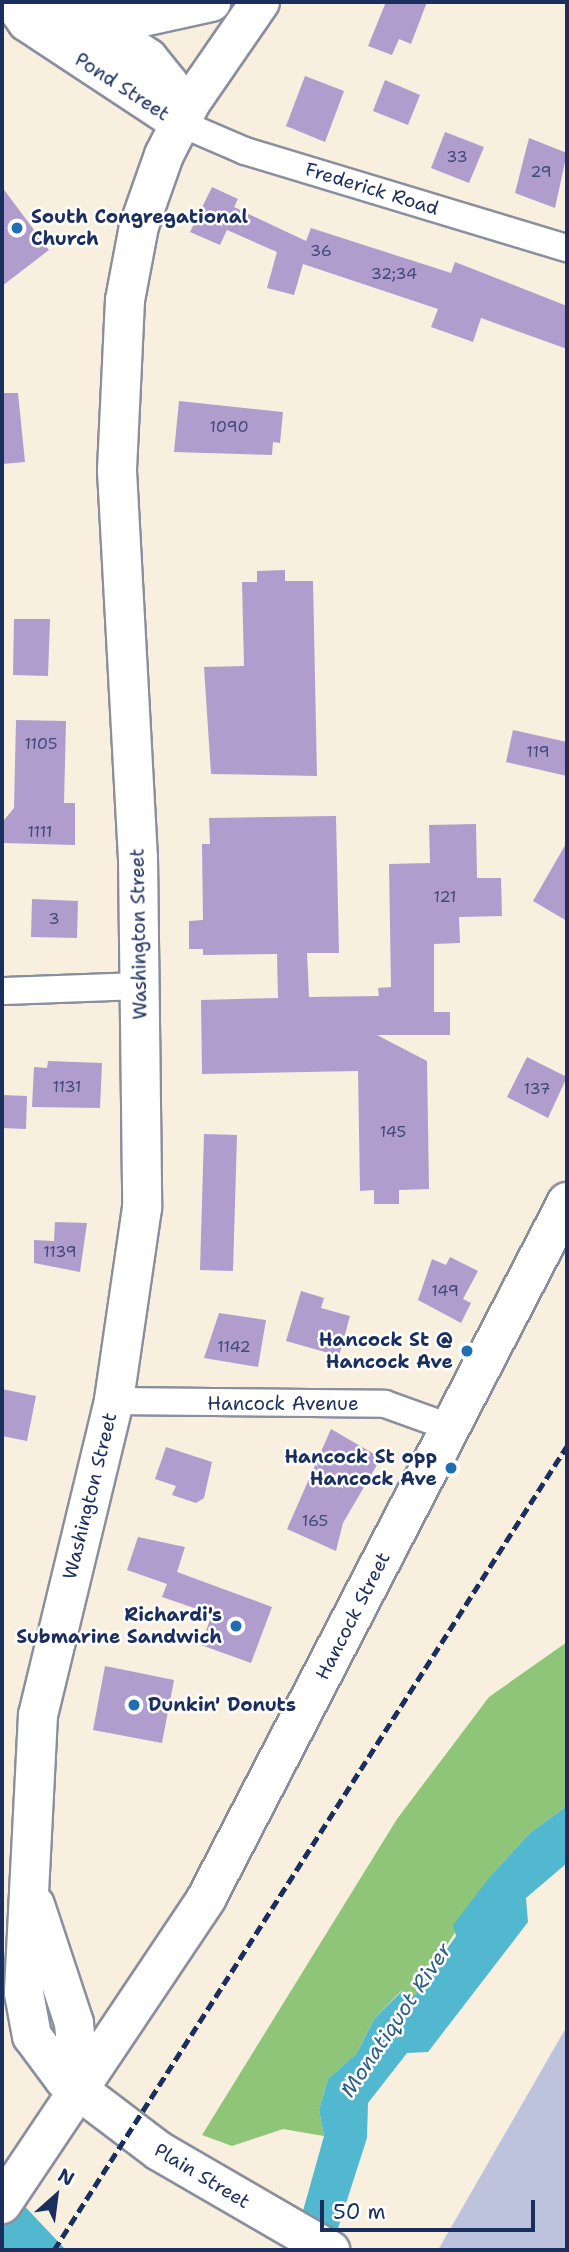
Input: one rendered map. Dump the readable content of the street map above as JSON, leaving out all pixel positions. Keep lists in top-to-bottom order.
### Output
{
  "streets": {
    "main road": [
      "Pond Street",
      "Washington Street",
      "Hancock Street",
      "Plain Street"
    ],
    "street": ["Frederick Road", "Hancock Avenue"]
  },
  "crossings": [
    ["Pond Street", "Frederick Road"],
    ["Pond Street", "Washington Street"],
    ["Frederick Road", "Washington Street"],
    ["Washington Street", "Hancock Avenue"],
    ["Washington Street", "Hancock Street"],
    ["Washington Street", "Plain Street"],
    ["Hancock Avenue", "Hancock Street"],
    ["Hancock Street", "Plain Street"]
  ],
  "water": ["Monatiquot River"],
  "places": [
    "South Congregational Church",
    "Hancock St @ Hancock Ave",
    "Hancock St opp Hancock Ave",
    "Richardi's Submarine Sandwich",
    "Dunkin' Donuts"
  ],
  "house_numbers": [
    "33",
    "29",
    "36",
    "32;34",
    "1090",
    "1105",
    "119",
    "1111",
    "121",
    "3",
    "1131",
    "137",
    "145",
    "1139",
    "149",
    "1142",
    "165"
  ],
  "scale_bar": "50 m",
  "north": "top right"
}
